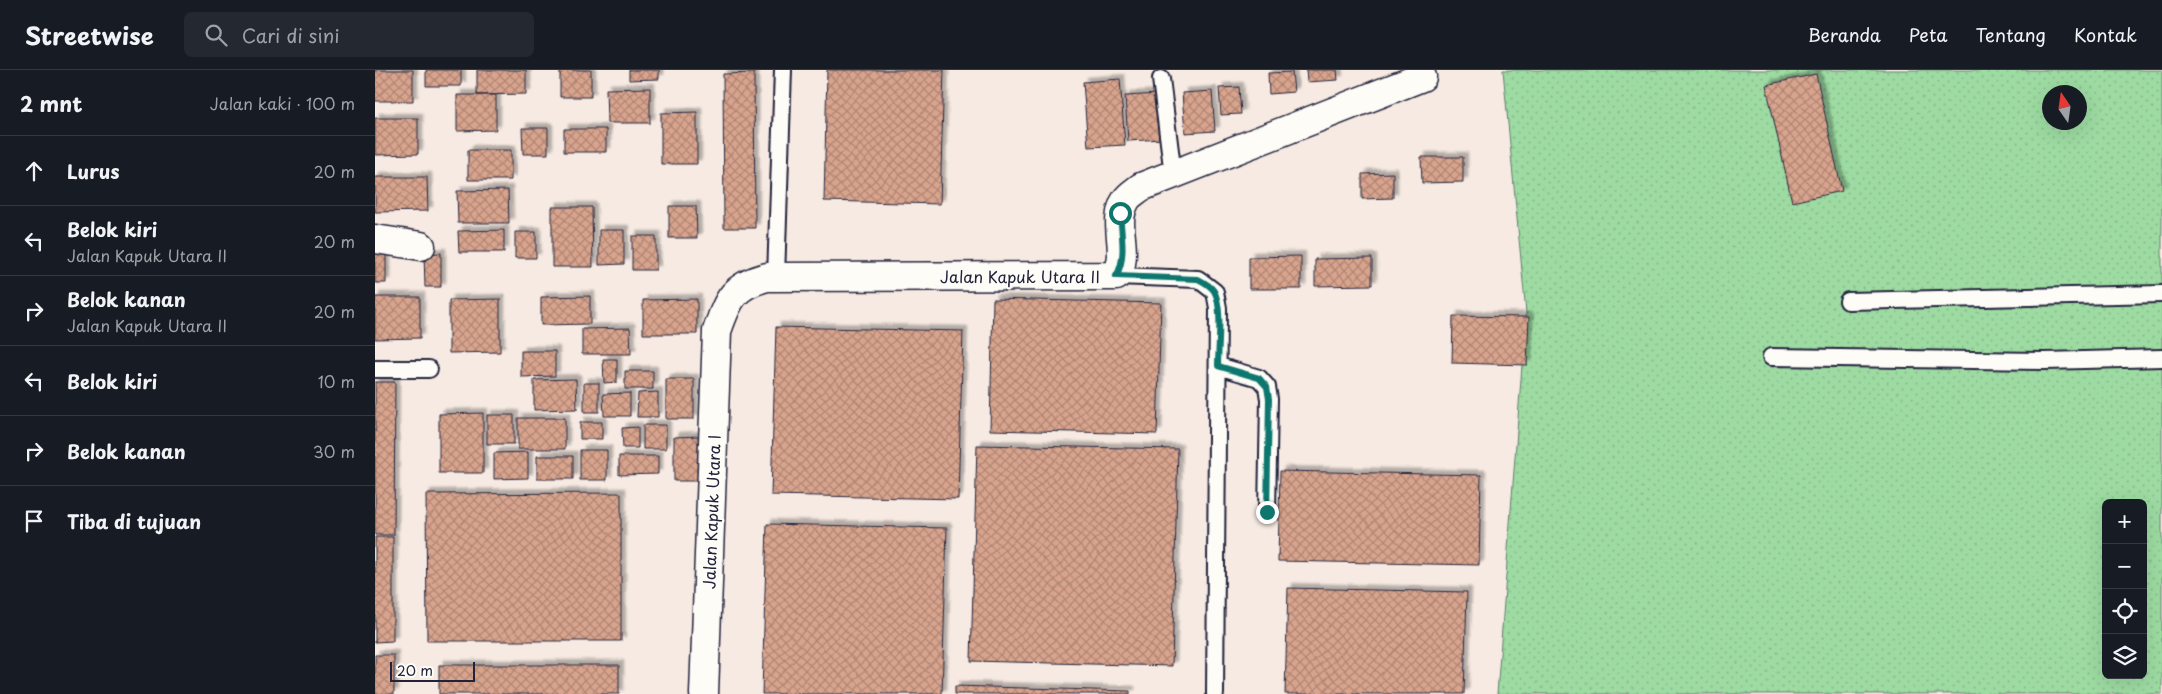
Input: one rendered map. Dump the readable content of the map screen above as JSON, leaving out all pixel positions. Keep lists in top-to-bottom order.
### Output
{
  "streets": {
    "street": ["Jalan Kapuk Utara II", "Jalan Kapuk Utara I"]
  },
  "crossings": [
    ["Jalan Kapuk Utara II", "Jalan Kapuk Utara I"]
  ],
  "scale_bar": "20 m",
  "north": "top",
  "page": {
    "header": "Streetwise",
    "search": "Cari di sini",
    "nav": [
      "Beranda",
      "Peta",
      "Tentang",
      "Kontak"
    ],
    "heading": ["2 mnt", "Jalan kaki · 100 m"],
    "list": [
      ["Lurus", "20 m"],
      ["Belok kiri", "Jalan Kapuk Utara II", "20 m"],
      ["Belok kanan", "Jalan Kapuk Utara II", "20 m"],
      ["Belok kiri", "10 m"],
      ["Belok kanan", "30 m"],
      "Tiba di tujuan"
    ],
    "map_buttons": ["+", "−"],
    "scale": "20 m"
  }
}
